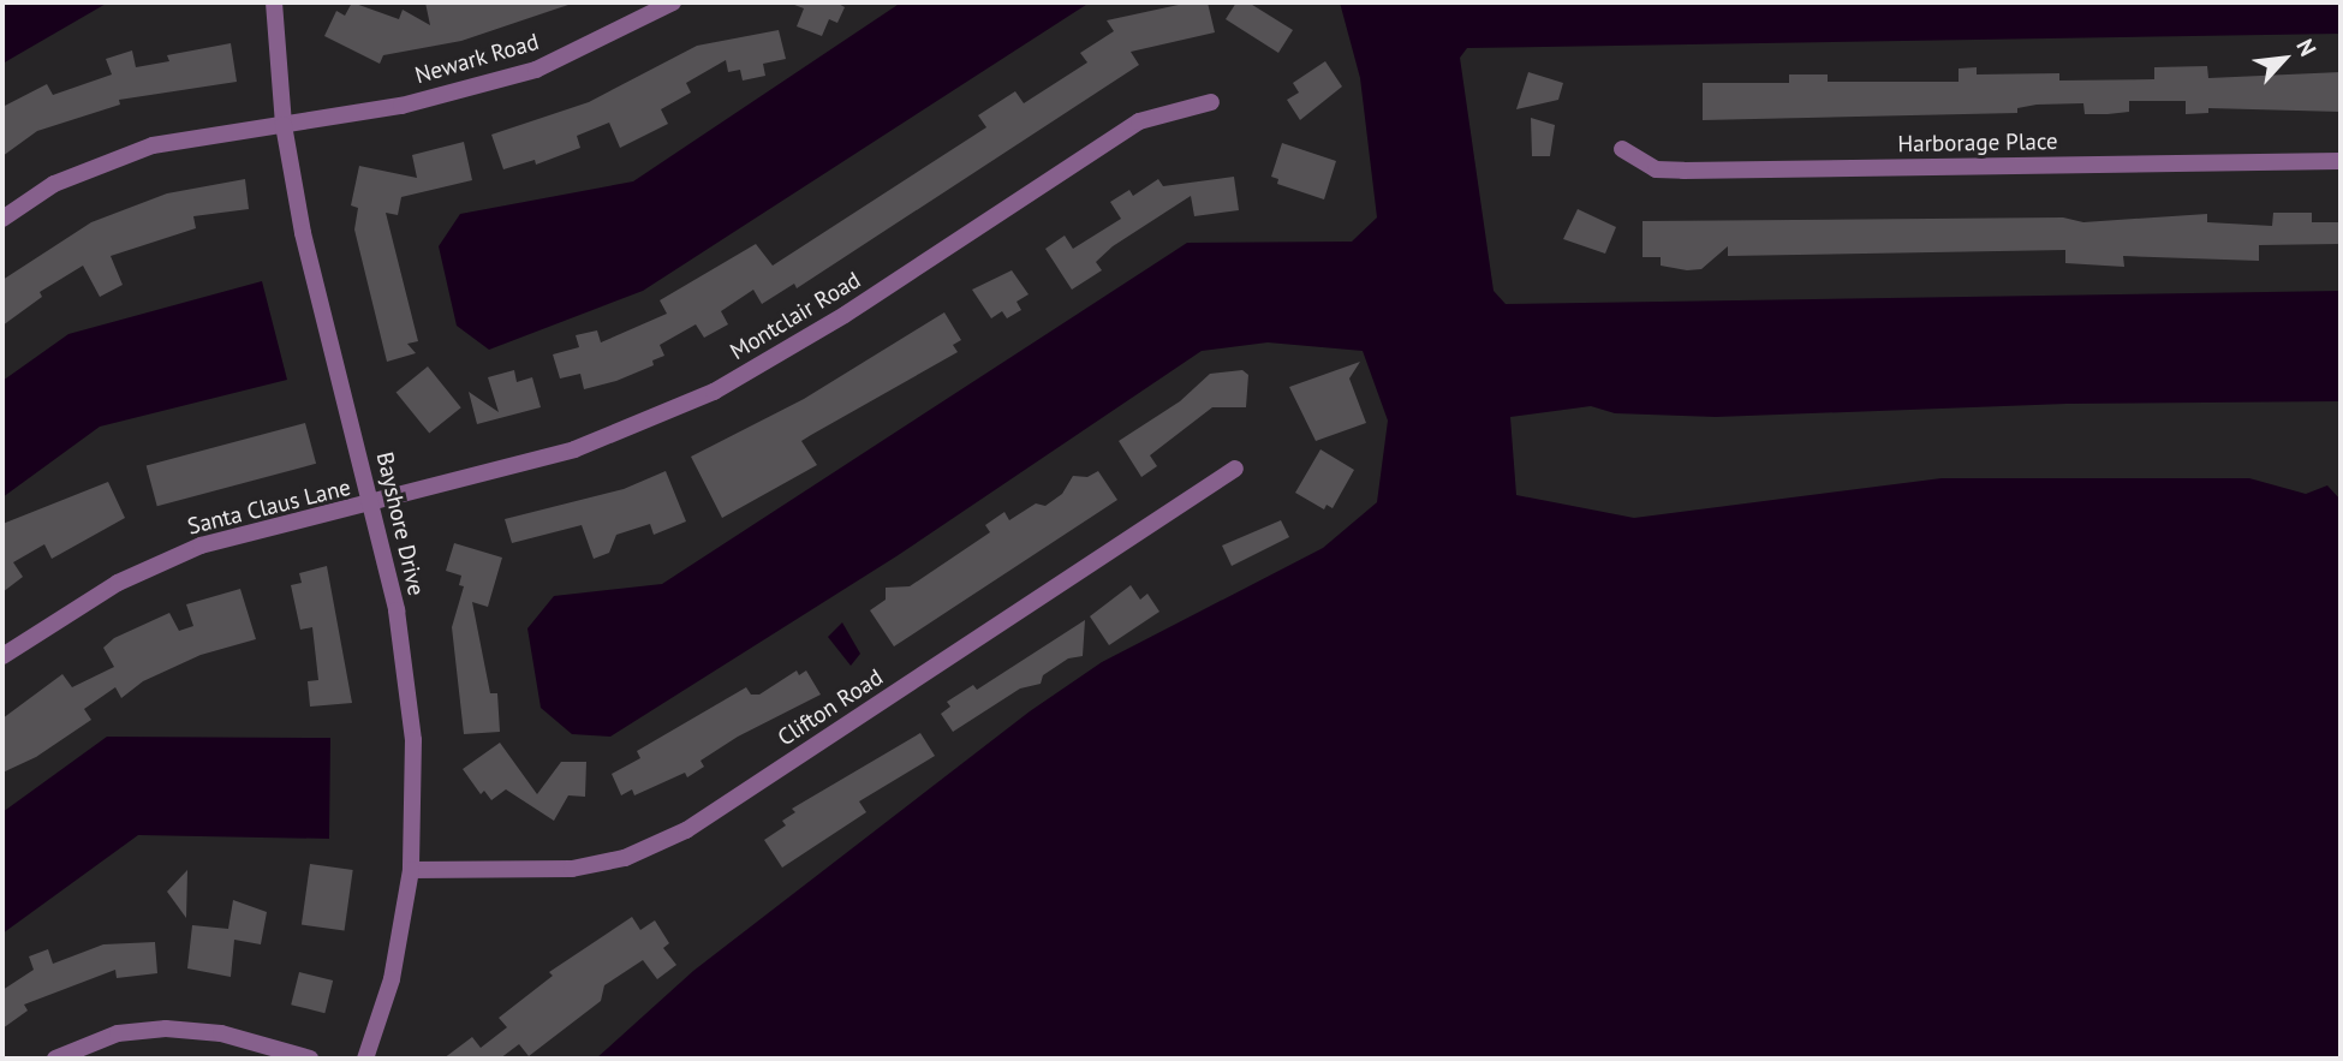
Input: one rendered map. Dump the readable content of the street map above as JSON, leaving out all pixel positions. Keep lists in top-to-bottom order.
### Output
{
  "streets": {
    "street": [
      "Newark Road",
      "Harborage Place",
      "Montclair Road",
      "Santa Claus Lane",
      "Bayshore Drive",
      "Clifton Road"
    ]
  },
  "crossings": [
    ["Newark Road", "Bayshore Drive"],
    ["Montclair Road", "Santa Claus Lane"],
    ["Montclair Road", "Bayshore Drive"],
    ["Santa Claus Lane", "Bayshore Drive"],
    ["Bayshore Drive", "Clifton Road"]
  ],
  "north": "top right"
}
